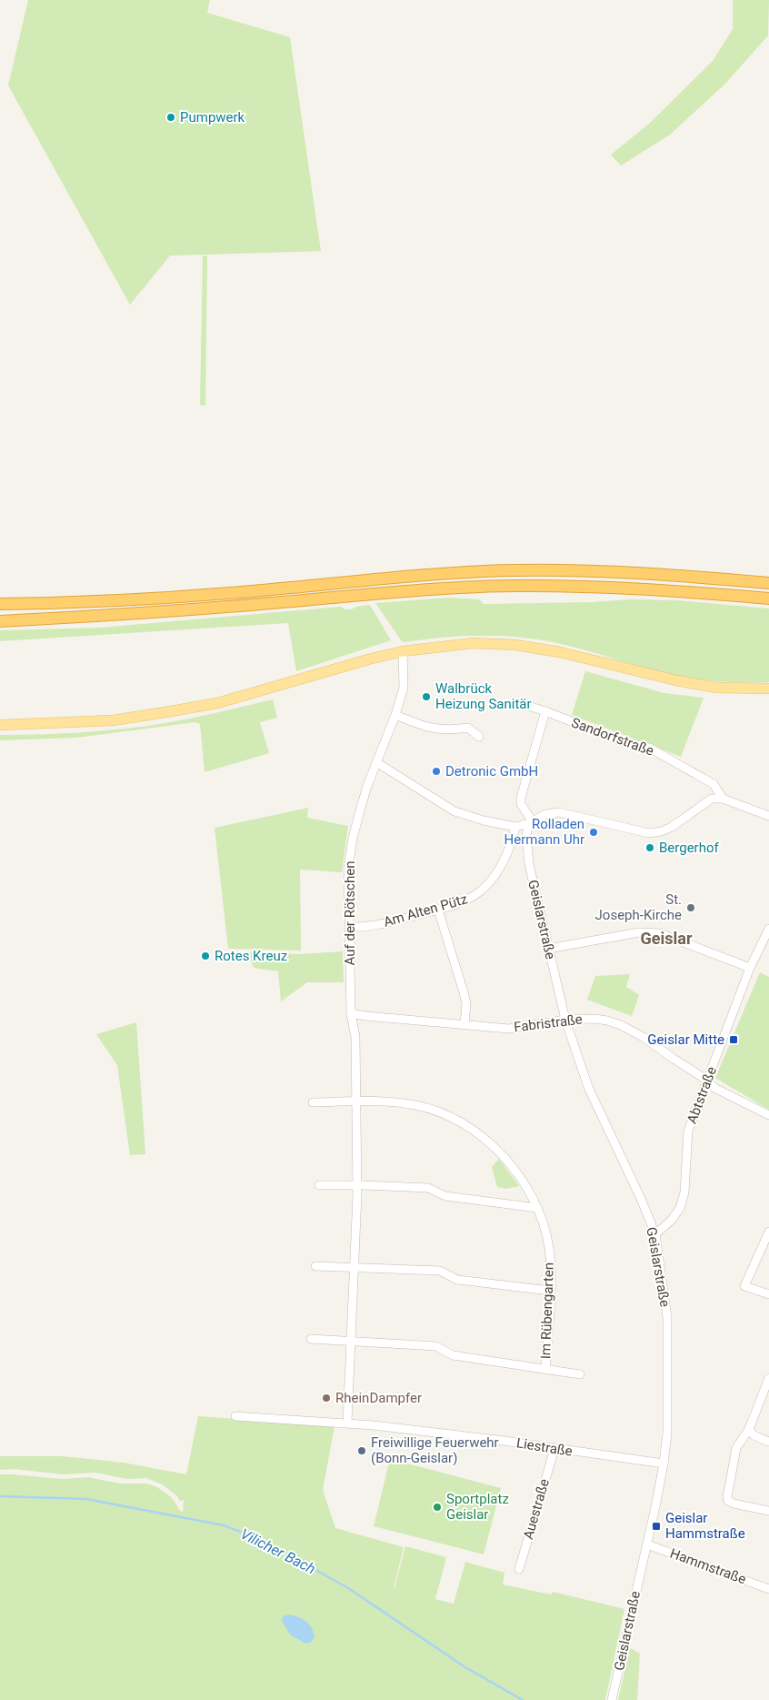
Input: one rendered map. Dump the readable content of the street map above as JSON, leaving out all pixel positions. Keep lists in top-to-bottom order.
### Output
{
  "streets": {
    "street": [
      "Sandorfstraße",
      "Am Alten Pütz",
      "Auf der Rötschen",
      "Geislarstraße",
      "Fabristraße",
      "Abtstraße",
      "Im Rübengarten",
      "Liestraße",
      "Auestraße",
      "Hammstraße"
    ]
  },
  "crossings": [
    ["Am Alten Pütz", "Auf der Rötschen"],
    ["Auf der Rötschen", "Fabristraße"],
    ["Auf der Rötschen", "Im Rübengarten"],
    ["Auf der Rötschen", "Liestraße"],
    ["Geislarstraße", "Fabristraße"],
    ["Geislarstraße", "Abtstraße"],
    ["Geislarstraße", "Liestraße"],
    ["Geislarstraße", "Hammstraße"],
    ["Fabristraße", "Abtstraße"],
    ["Liestraße", "Auestraße"]
  ],
  "districts": ["Geislar"],
  "water": ["Vilicher Bach"],
  "places": {
    "other": [
      "Pumpwerk",
      "Walbrück Heizung Sanitär",
      "Detronic GmbH",
      "Rolladen Hermann Uhr",
      "Bergerhof",
      "St. Joseph-Kirche",
      "Rotes Kreuz",
      "RheinDampfer",
      "Freiwillige Feuerwehr (Bonn-Geislar)",
      "Sportplatz Geislar"
    ],
    "transit": ["Geislar Mitte", "Geislar Hammstraße"]
  }
}
